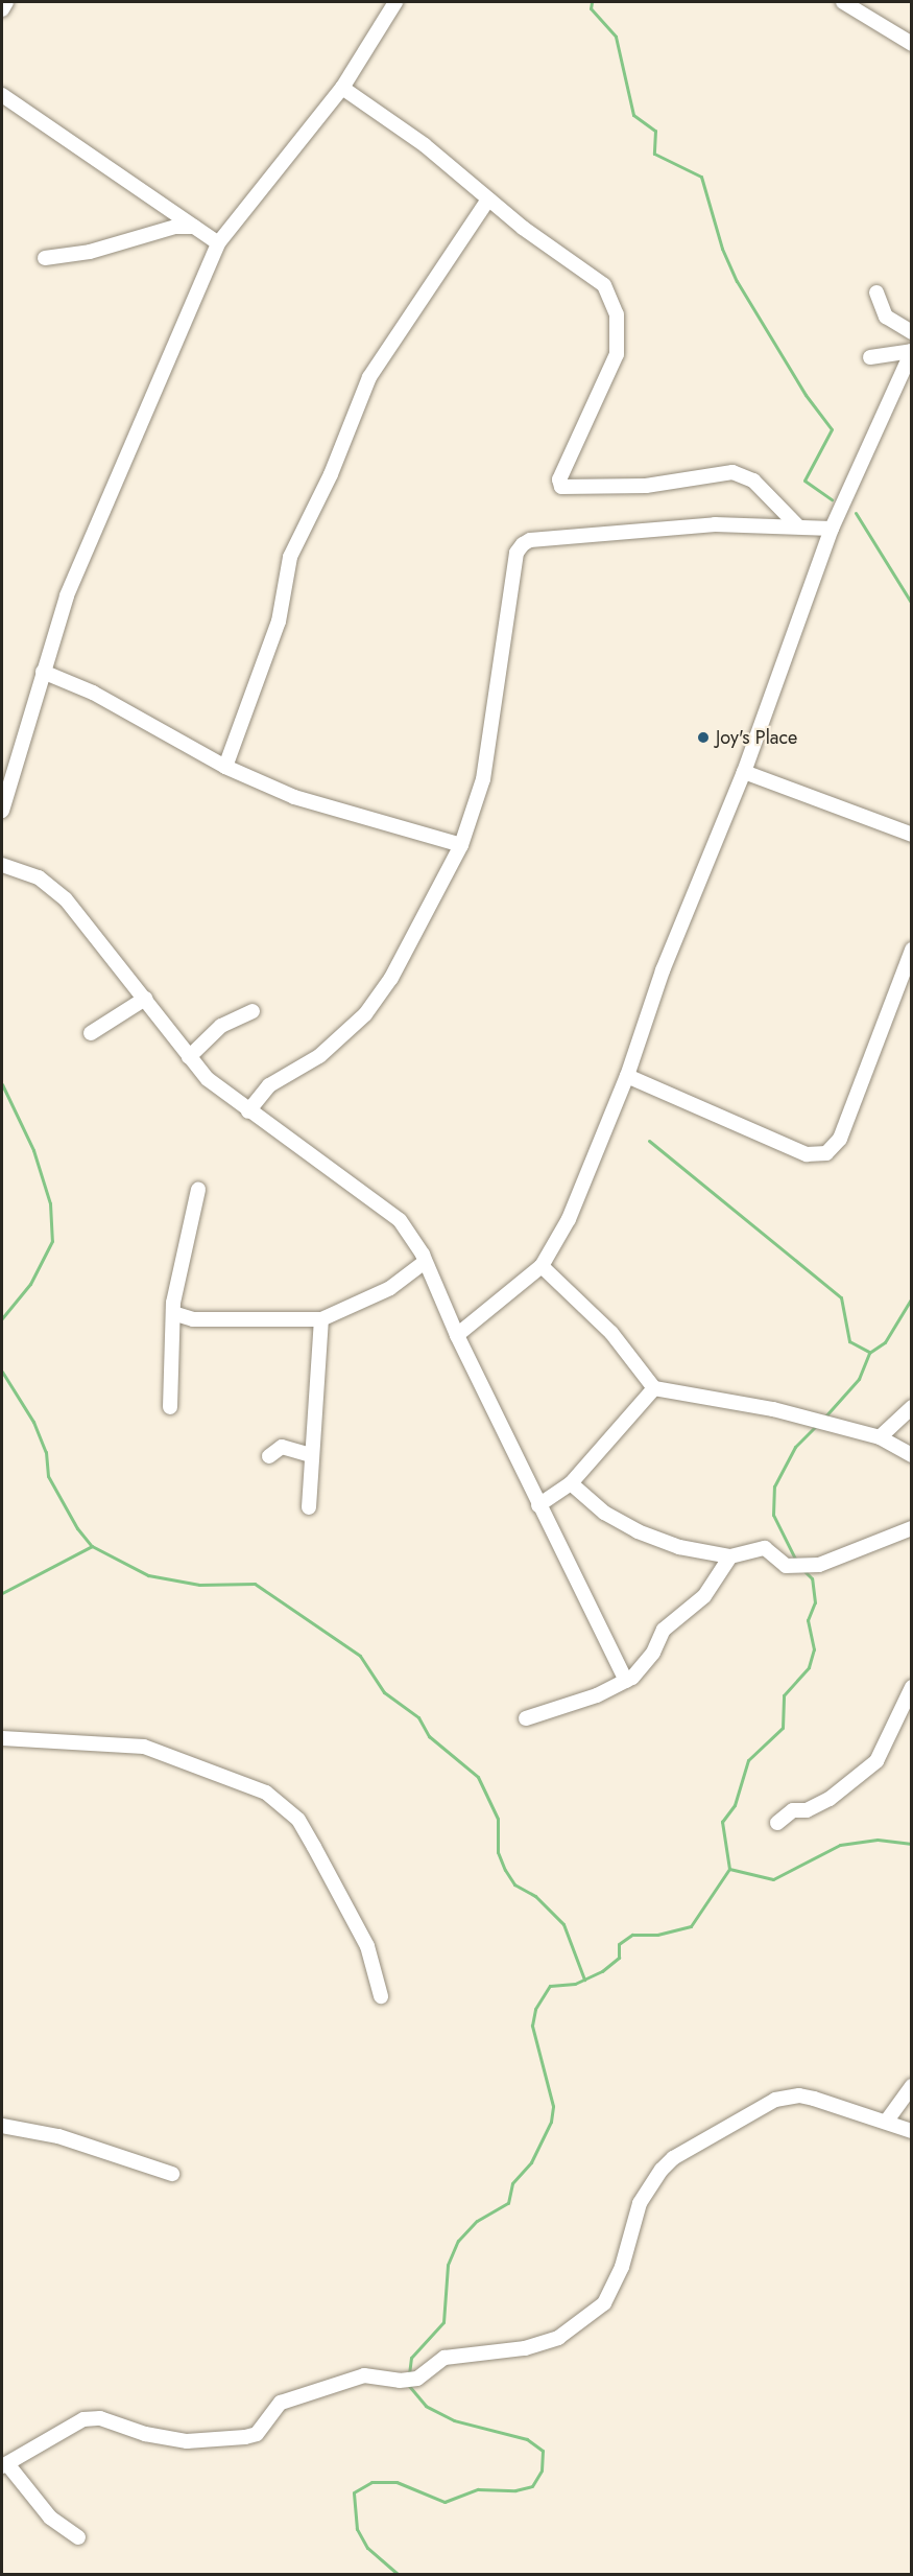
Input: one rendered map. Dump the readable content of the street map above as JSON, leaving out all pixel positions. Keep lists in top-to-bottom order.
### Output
{
  "places": ["Joy's Place"]
}
